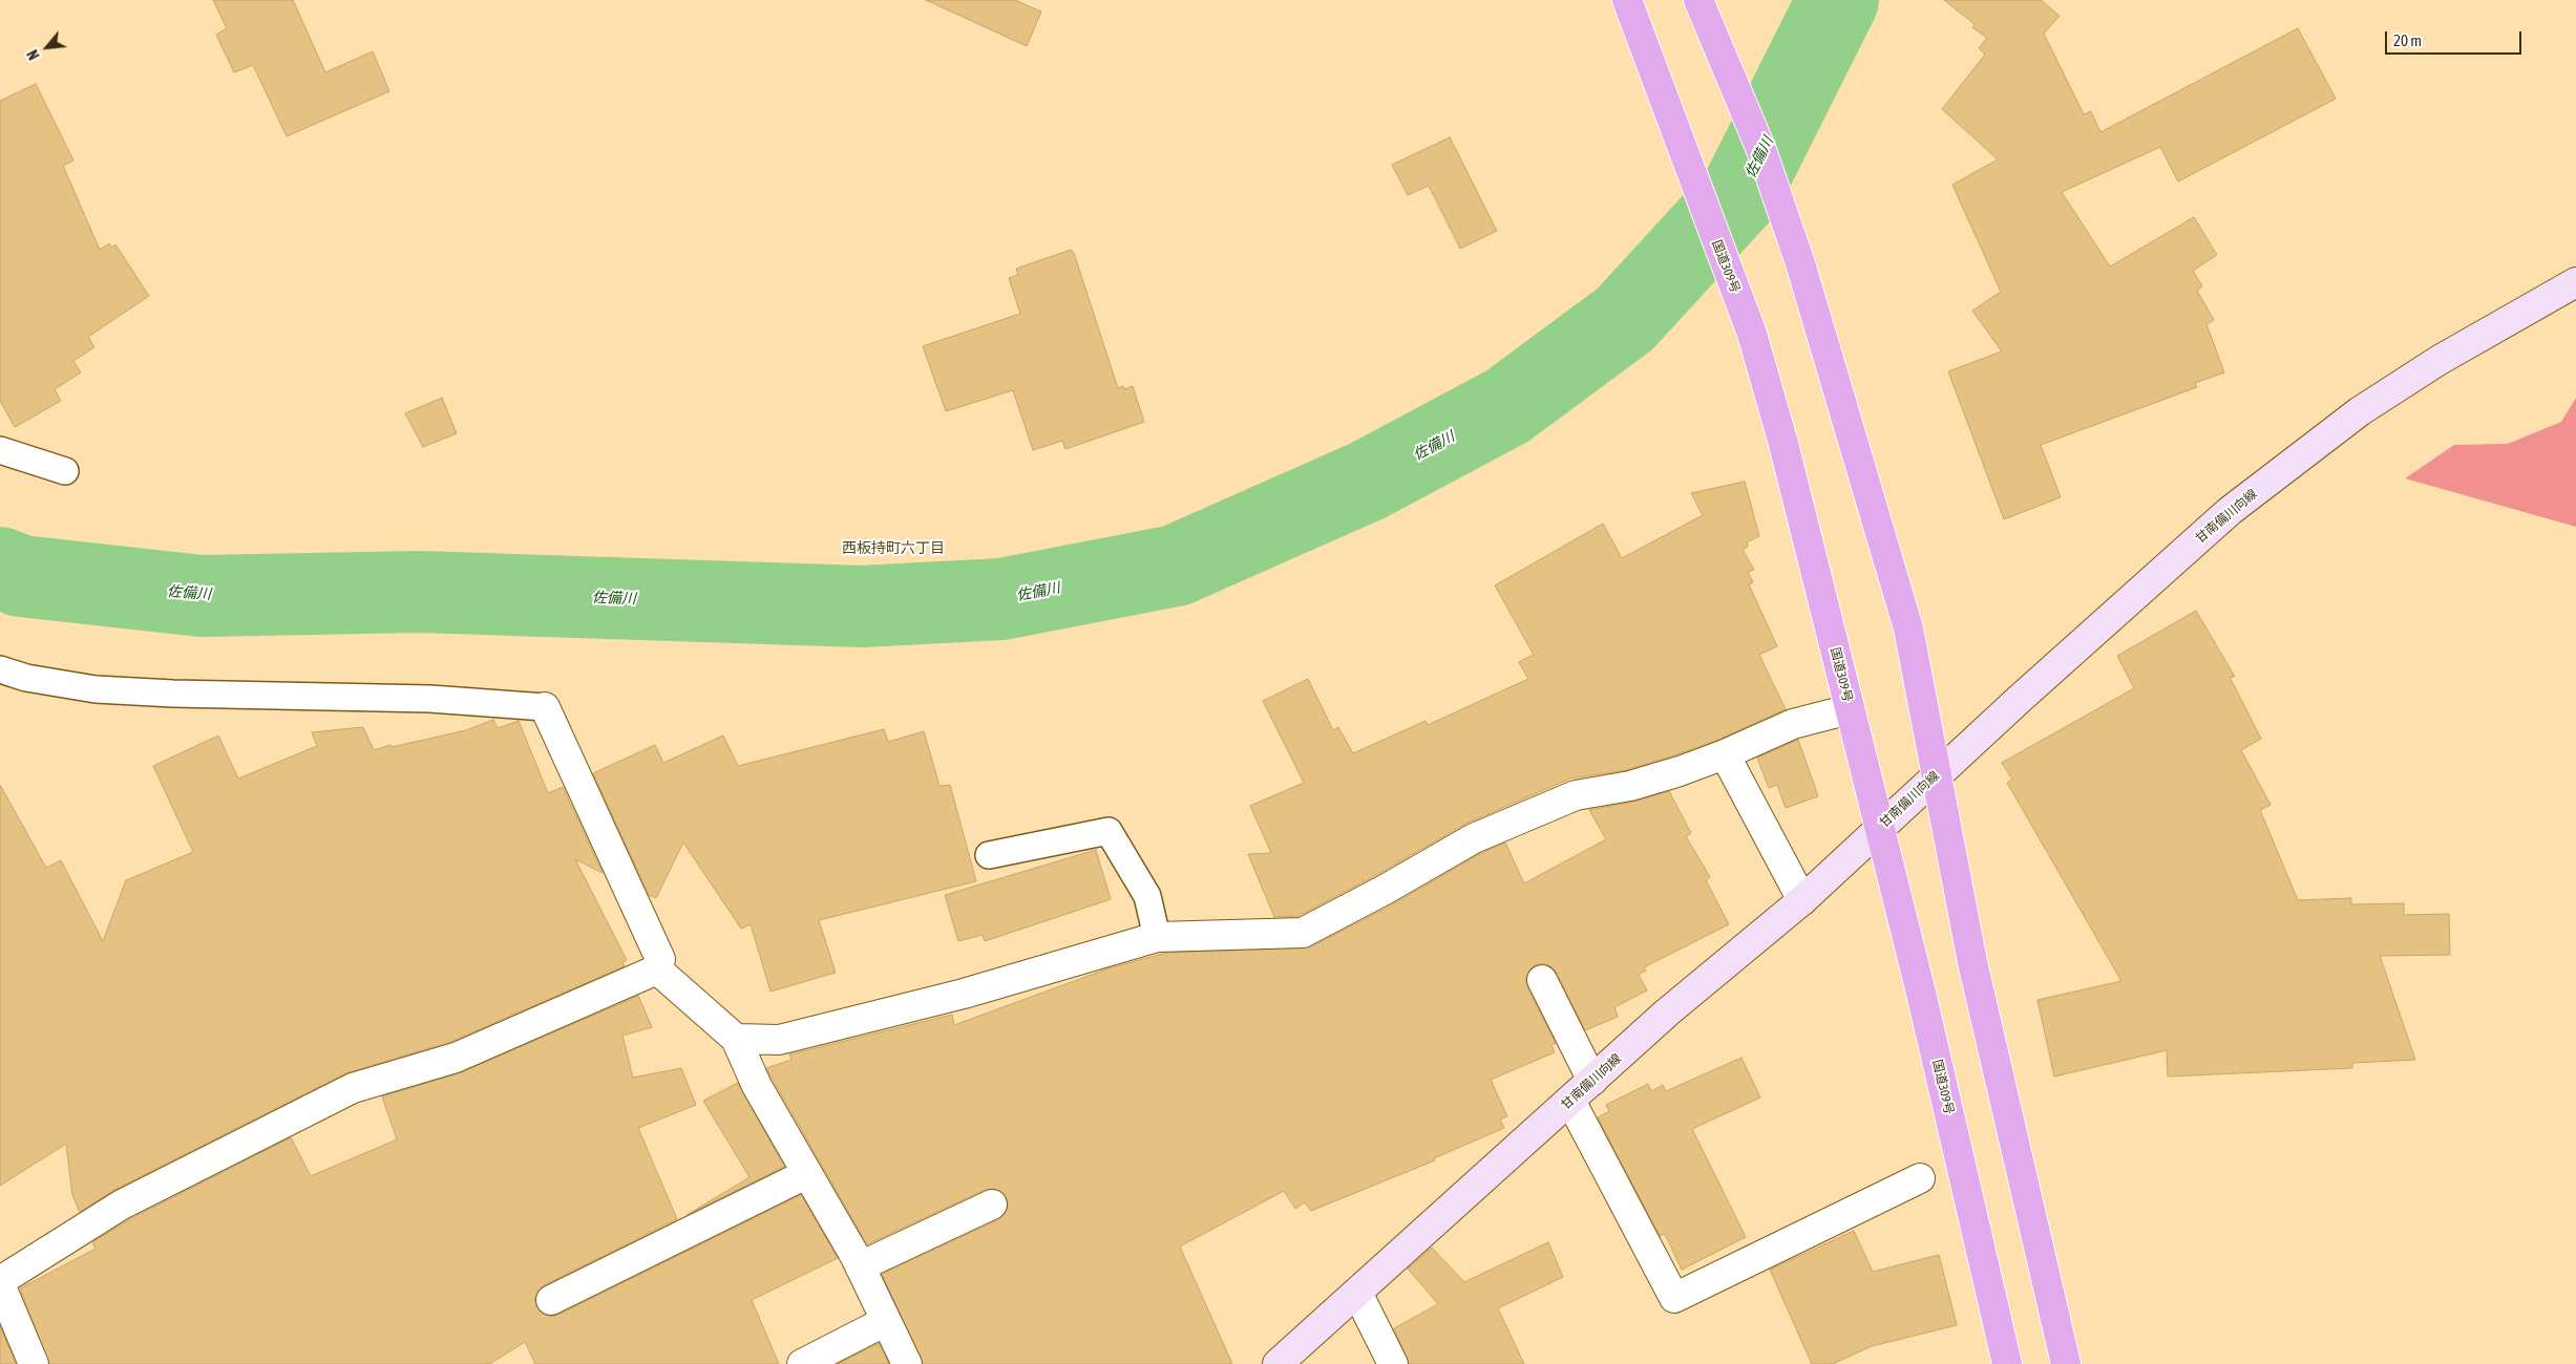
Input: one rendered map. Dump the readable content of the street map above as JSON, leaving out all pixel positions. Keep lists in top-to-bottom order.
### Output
{
  "streets": {
    "highway": ["国道309号"],
    "main road": ["甘南備川向線"]
  },
  "crossings": [
    ["国道309号", "甘南備川向線"]
  ],
  "districts": ["西板持町六丁目"],
  "water": ["佐備川"],
  "scale_bar": "20 m",
  "north": "bottom left"
}
